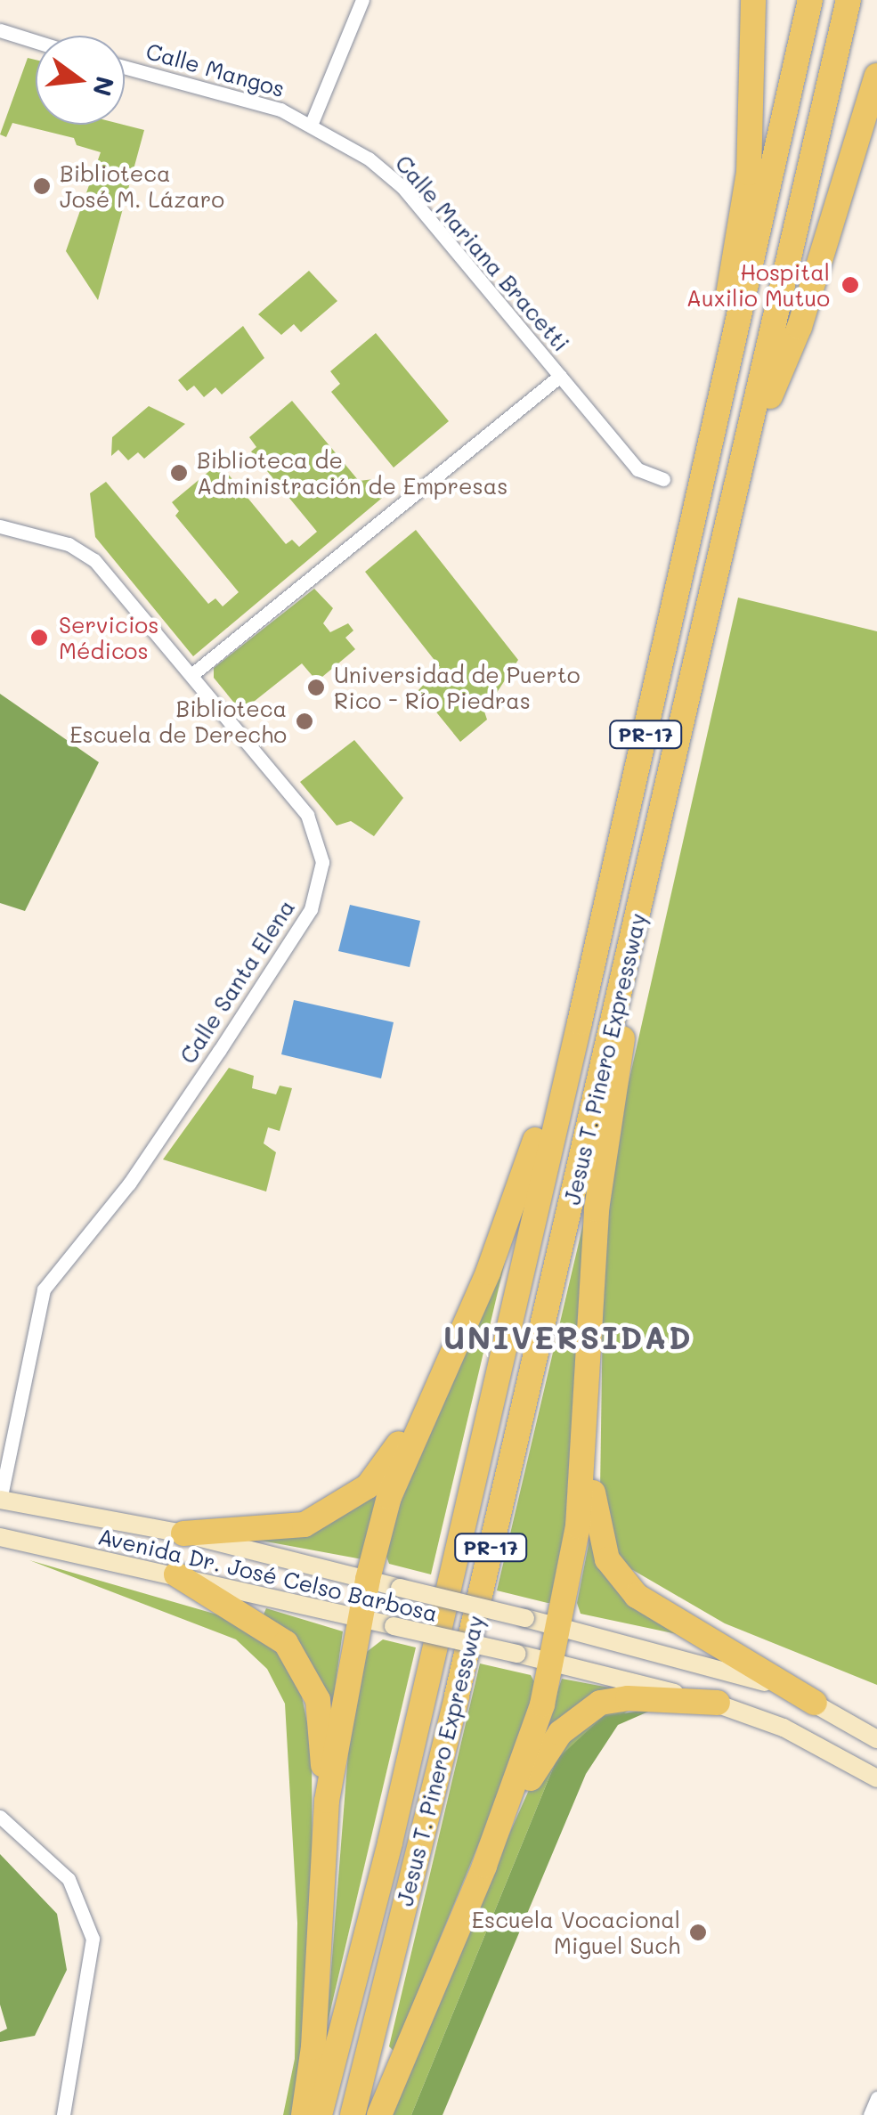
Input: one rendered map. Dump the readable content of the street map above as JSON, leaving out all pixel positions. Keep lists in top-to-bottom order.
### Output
{
  "streets": {
    "highway": ["PR-17", "Jesus T. Pinero Expressway"],
    "main road": ["Avenida Dr. José Celso Barbosa"],
    "street": ["Calle Mangos", "Calle Mariana Bracetti", "Calle Santa Elena"]
  },
  "crossings": [
    ["Calle Mangos", "Calle Mariana Bracetti"],
    ["Calle Santa Elena", "Avenida Dr. José Celso Barbosa"]
  ],
  "districts": ["UNIVERSIDAD"],
  "places": [
    "Biblioteca José M. Lázaro",
    "Hospital Auxilio Mutuo",
    "Biblioteca de Administración de Empresas",
    "Servicios Médicos",
    "Universidad de Puerto Rico - Río Piedras",
    "Biblioteca Escuela de Derecho",
    "Escuela Vocacional Miguel Such"
  ],
  "north": "right"
}
